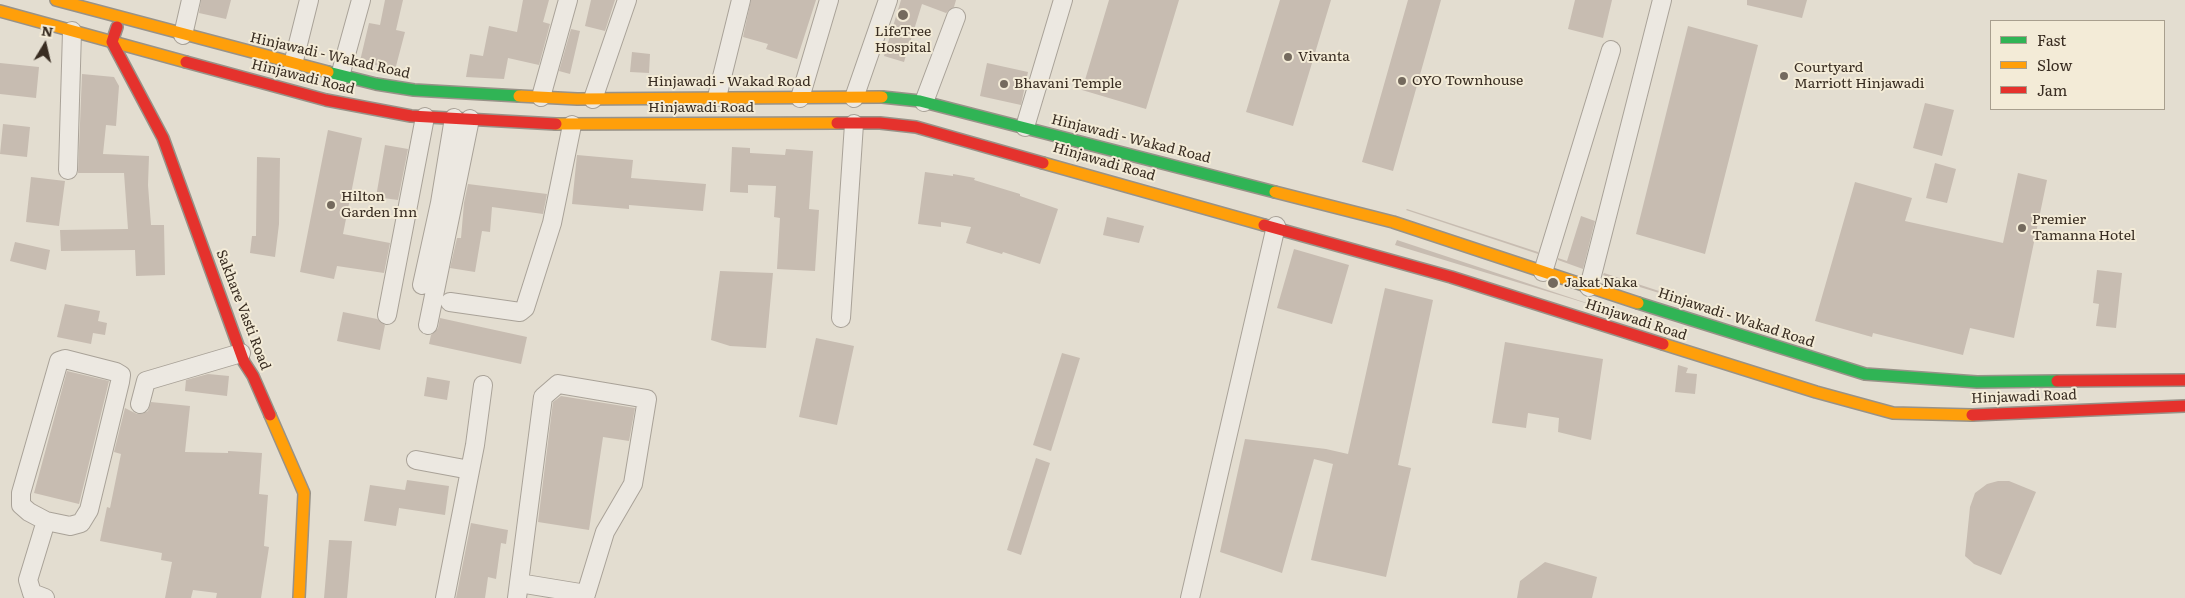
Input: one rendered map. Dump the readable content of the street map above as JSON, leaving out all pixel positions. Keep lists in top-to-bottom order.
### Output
{
  "streets": {
    "main road": ["Hinjawadi - Wakad Road", "Hinjawadi Road", "Sakhare Vasti Road"]
  },
  "crossings": [
    ["Hinjawadi Road", "Sakhare Vasti Road"]
  ],
  "places": [
    "LifeTree Hospital",
    "Vivanta",
    "Courtyard Marriott Hinjawadi",
    "OYO Townhouse",
    "Bhavani Temple",
    "Hilton Garden Inn",
    "Premier Tamanna Hotel",
    "Jakat Naka"
  ],
  "legend": ["Fast", "Slow", "Jam"],
  "north": "top"
}
